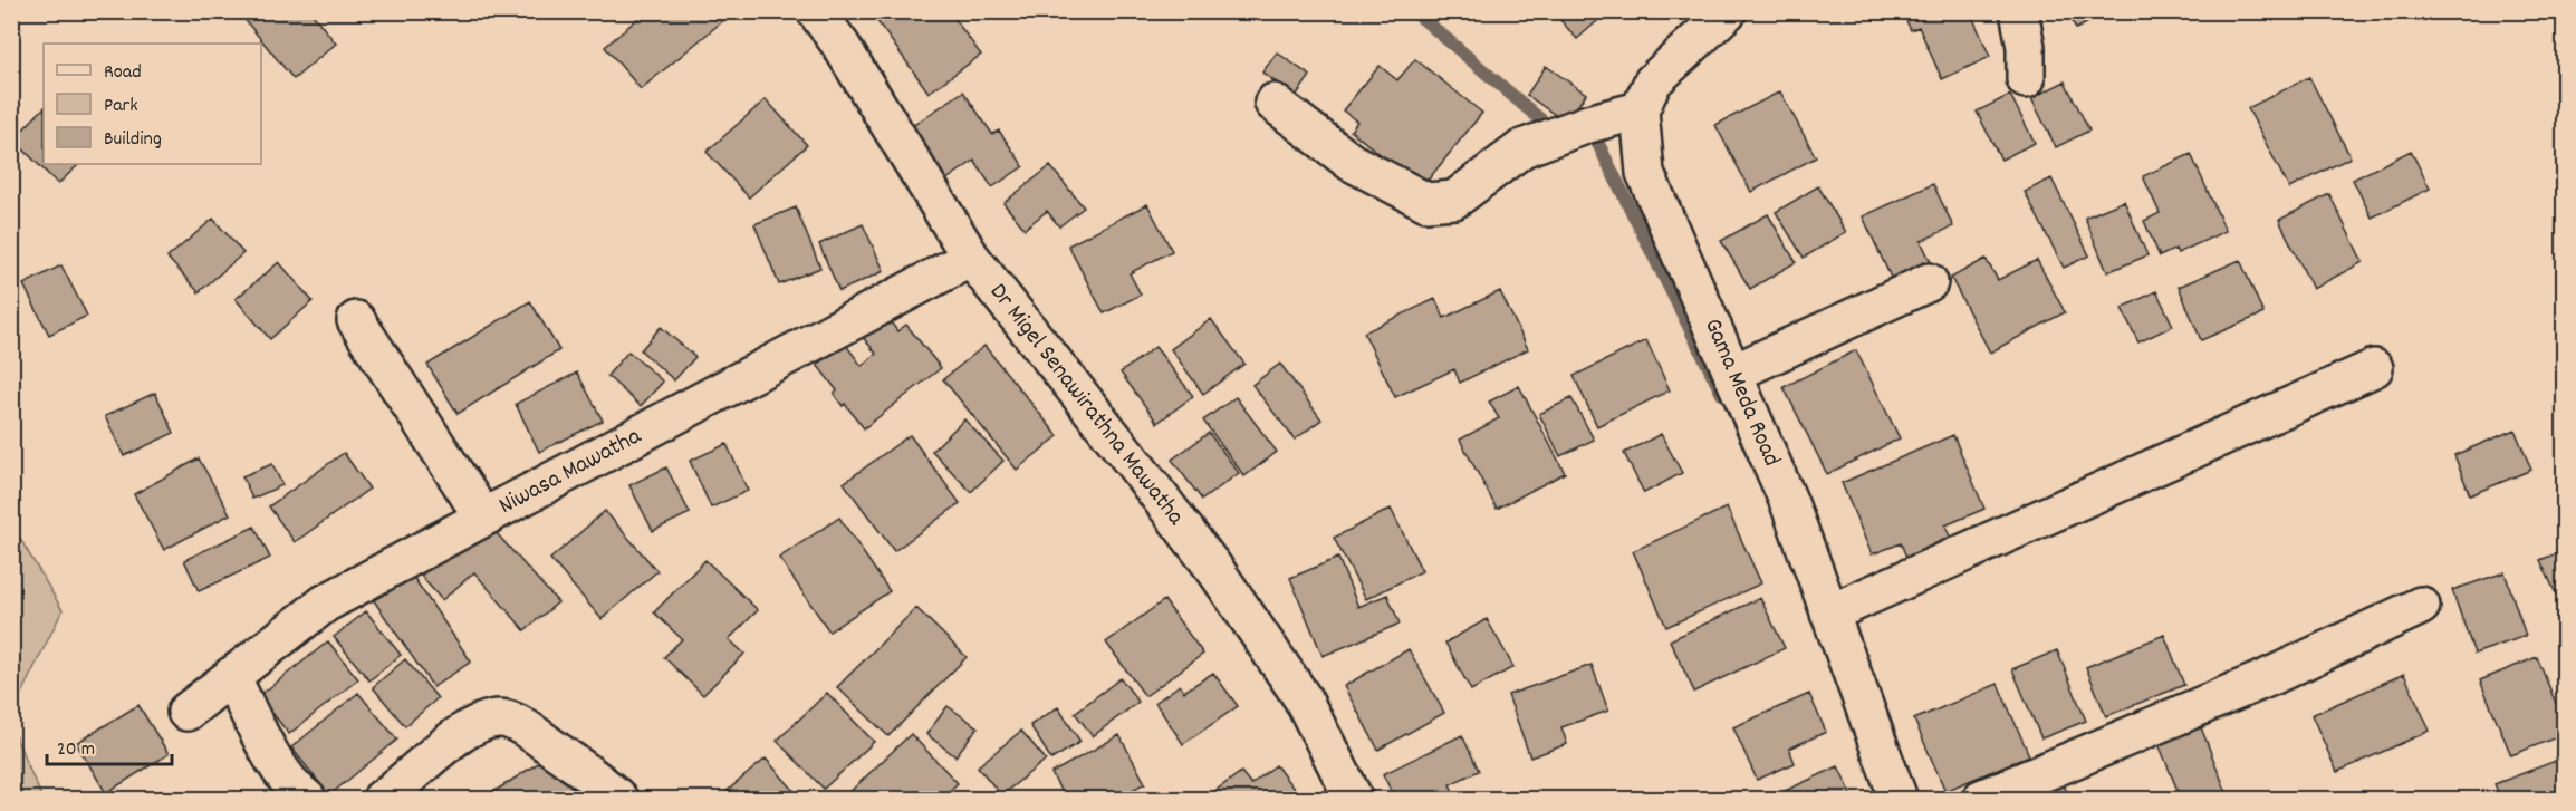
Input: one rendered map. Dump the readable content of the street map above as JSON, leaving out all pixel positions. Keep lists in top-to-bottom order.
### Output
{
  "streets": {
    "street": ["Gama Meda Road", "Dr Migel Senawirathna Mawatha", "Niwasa Mawatha"]
  },
  "crossings": [
    ["Dr Migel Senawirathna Mawatha", "Niwasa Mawatha"]
  ],
  "legend": ["Road", "Park", "Building"],
  "scale_bar": "20 m"
}
